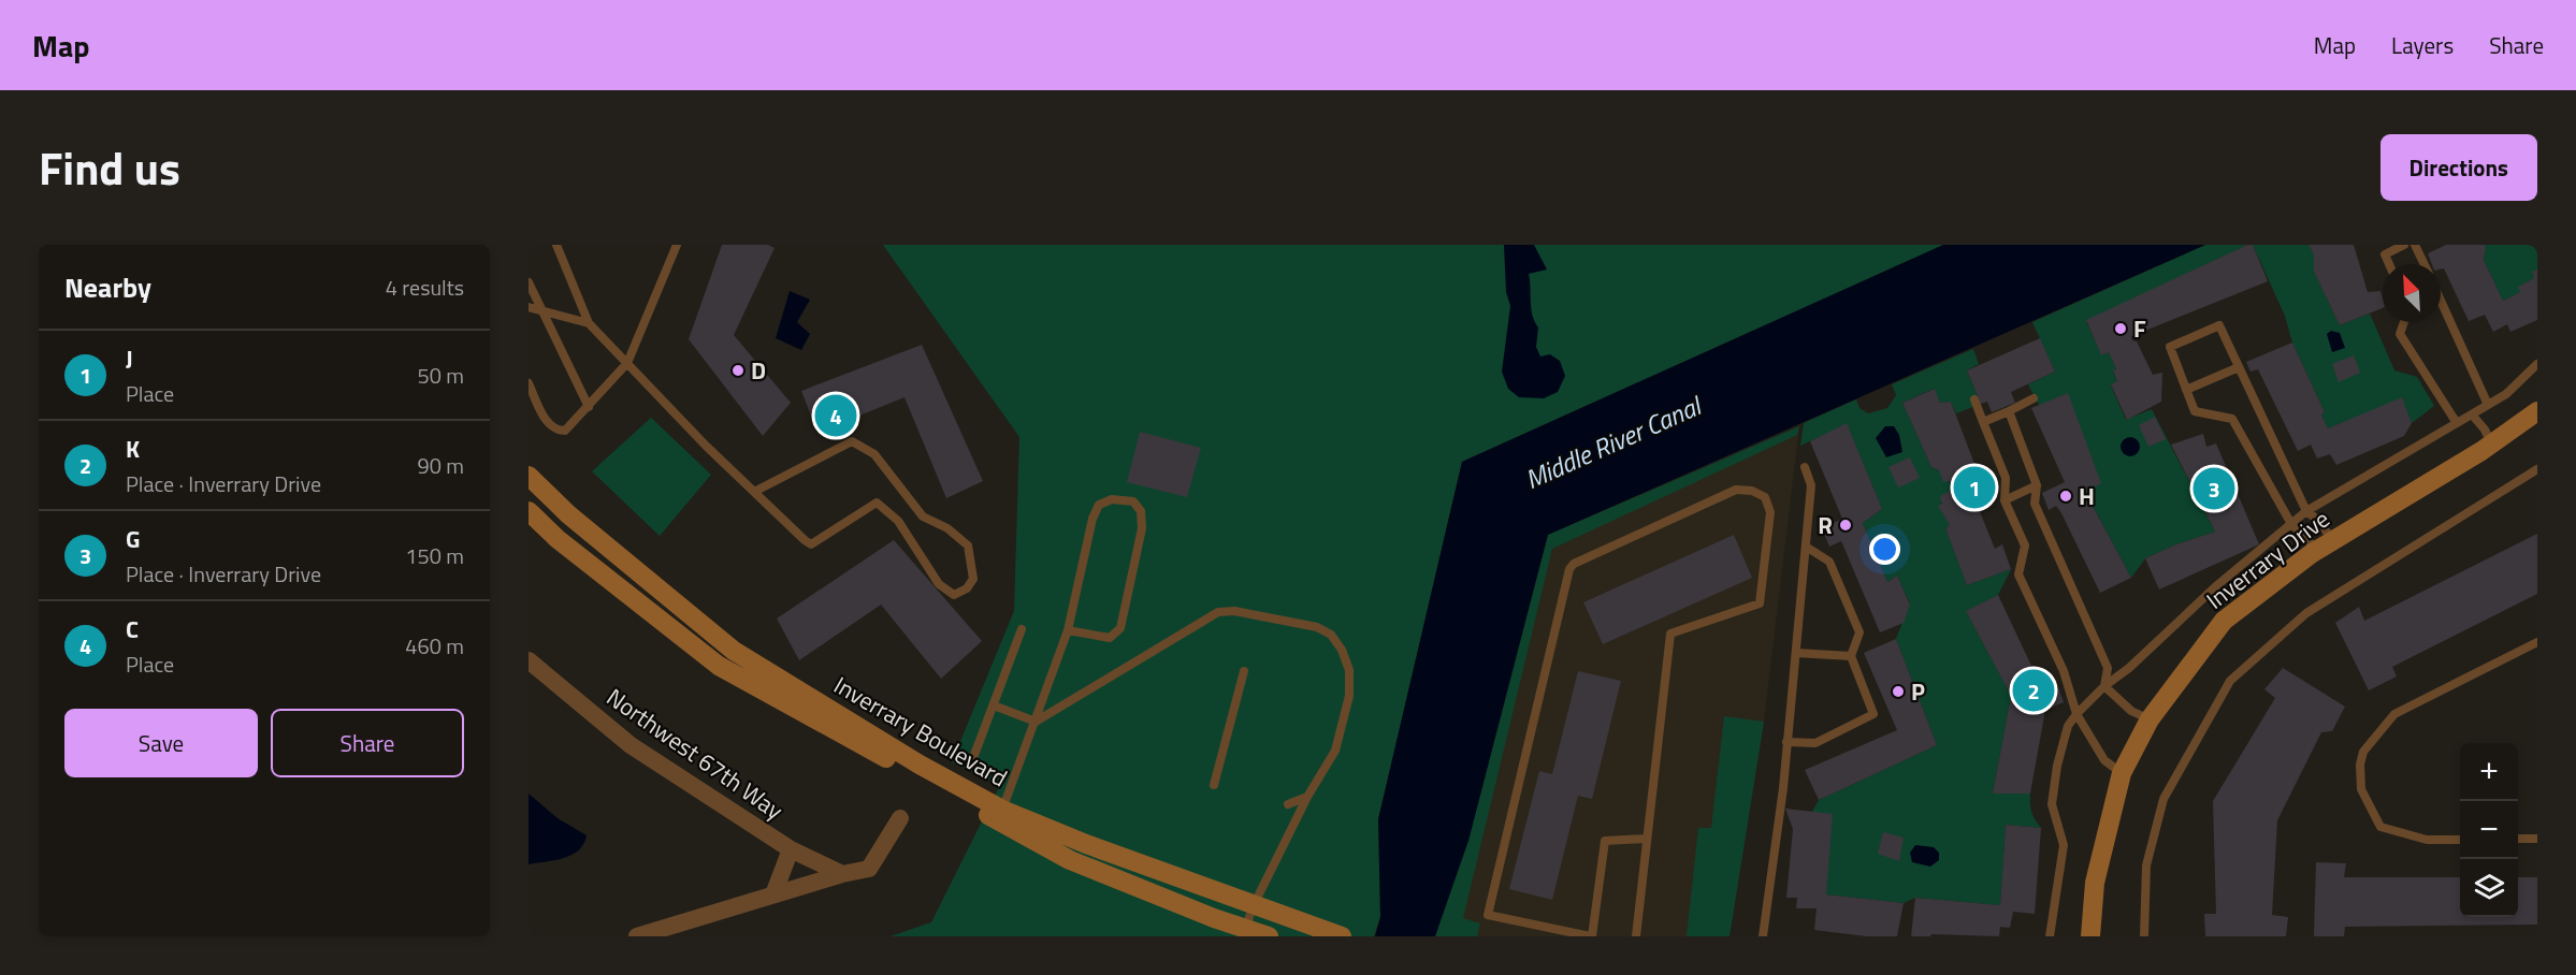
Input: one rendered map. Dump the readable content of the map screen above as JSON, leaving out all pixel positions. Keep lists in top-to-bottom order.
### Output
{
  "streets": {
    "street": ["Inverrary Drive", "Inverrary Boulevard", "Northwest 67th Way"]
  },
  "water": ["Middle River Canal"],
  "places": [
    "F",
    "D",
    "H",
    "R",
    "P"
  ],
  "north": "top left",
  "page": {
    "header": "Map",
    "nav": ["Map", "Layers", "Share"],
    "title": "Find us",
    "buttons": [
      "Directions",
      ["Save", "Share"]
    ],
    "heading": ["Nearby", "4 results"],
    "list": [
      {
        "mark": "1",
        "name": "J",
        "note": "Place",
        "value": "50 m"
      },
      {
        "mark": "2",
        "name": "K",
        "note": "Place · Inverrary Drive",
        "value": "90 m"
      },
      {
        "mark": "3",
        "name": "G",
        "note": "Place · Inverrary Drive",
        "value": "150 m"
      },
      {
        "mark": "4",
        "name": "C",
        "note": "Place",
        "value": "460 m"
      }
    ],
    "pins": [
      "4",
      "1",
      "3",
      "2"
    ],
    "map_buttons": ["+", "−"]
  }
}
